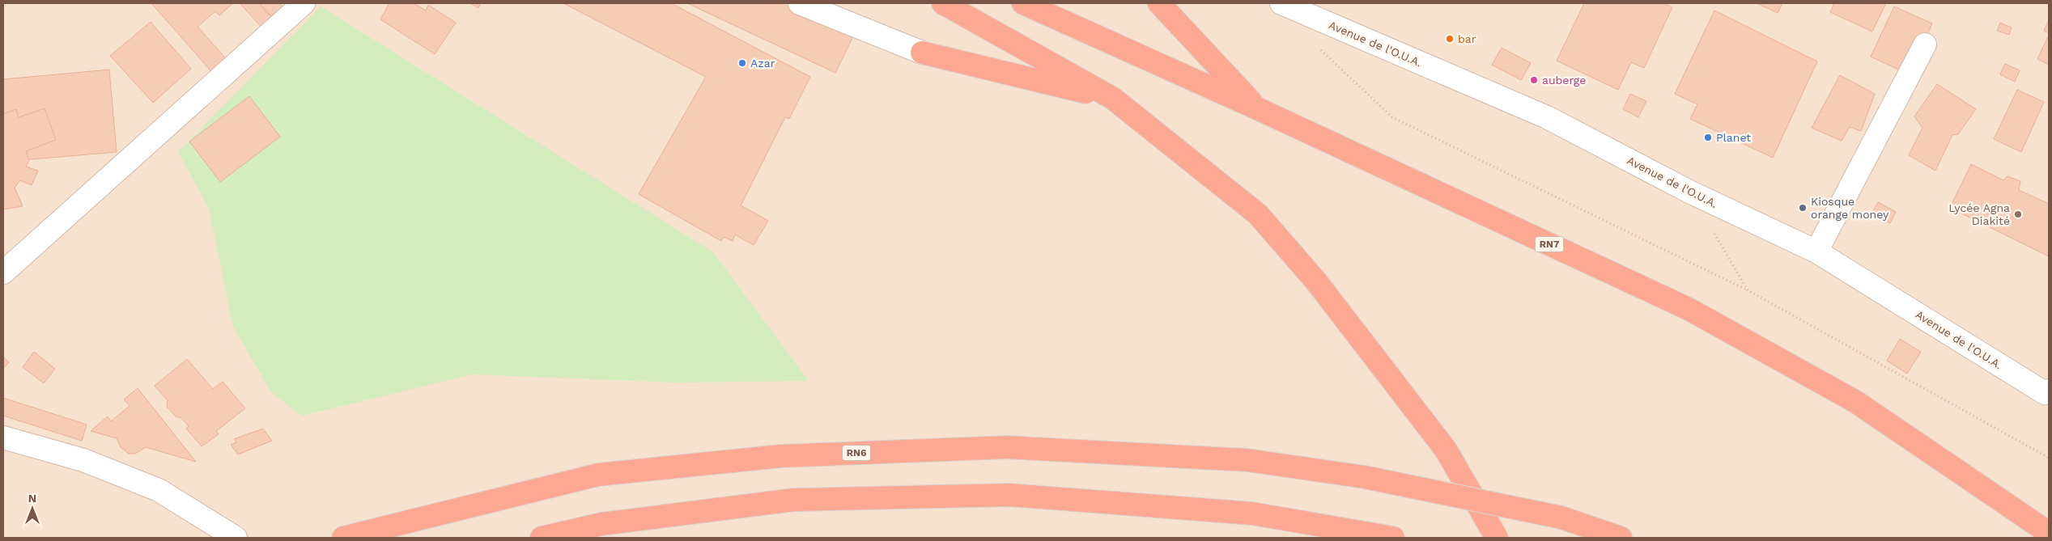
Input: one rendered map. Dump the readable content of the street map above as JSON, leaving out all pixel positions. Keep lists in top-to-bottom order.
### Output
{
  "streets": {
    "highway": ["RN7", "RN6"],
    "street": ["Avenue de l'O.U.A."]
  },
  "places": [
    "bar",
    "Azar",
    "auberge",
    "Planet",
    "Kiosque orange money",
    "Lycée Agna Diakité"
  ],
  "north": "top"
}
